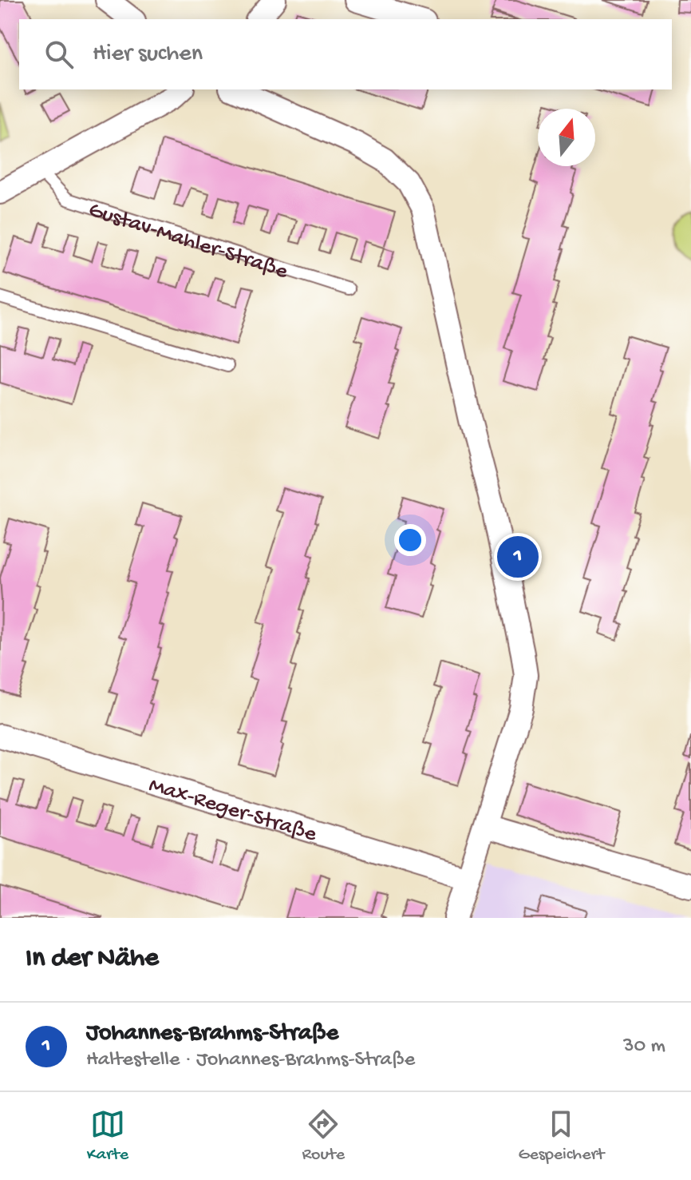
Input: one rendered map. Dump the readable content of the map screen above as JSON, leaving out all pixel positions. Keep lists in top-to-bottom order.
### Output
{
  "streets": {
    "street": ["Max-Reger-Straße"],
    "lane": ["Gustav-Mahler-Straße"]
  },
  "north": "top",
  "page": {
    "search": "Hier suchen",
    "pins": "1",
    "heading": "In der Nähe",
    "list": [
      {
        "mark": "1",
        "name": "Johannes-Brahms-Straße",
        "note": "Haltestelle · Johannes-Brahms-Straße",
        "value": "30 m"
      }
    ],
    "nav": ["Karte", "Route", "Gespeichert"]
  }
}
